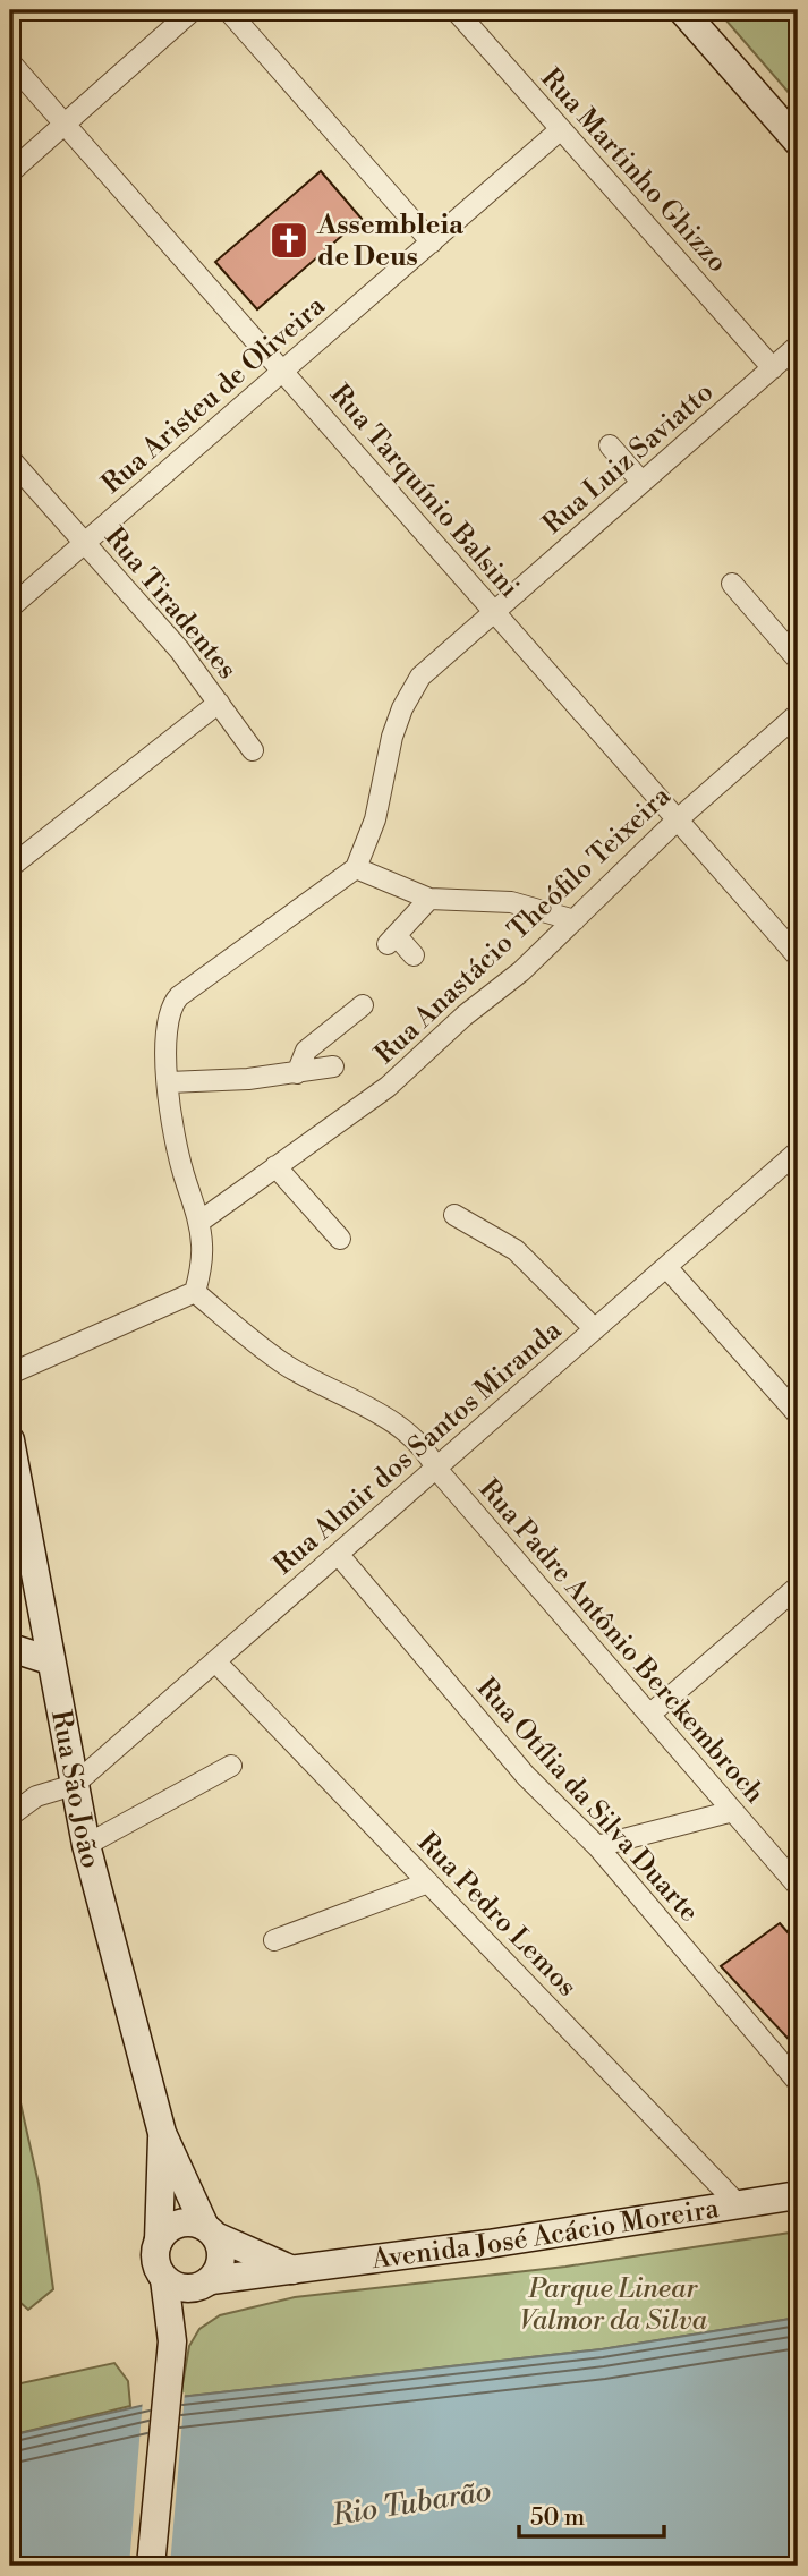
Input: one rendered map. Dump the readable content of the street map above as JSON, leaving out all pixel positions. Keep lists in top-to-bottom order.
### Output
{
  "streets": {
    "main road": ["Rua São João", "Avenida José Acácio Moreira"],
    "street": [
      "Rua Martinho Ghizzo",
      "Rua Aristeu de Oliveira",
      "Rua Luiz Saviatto",
      "Rua Tarquínio Balsini",
      "Rua Tiradentes",
      "Rua Anastácio Theófilo Teixeira",
      "Rua Almir dos Santos Miranda",
      "Rua Padre Antônio Berckembroch",
      "Rua Otília da Silva Duarte",
      "Rua Pedro Lemos"
    ]
  },
  "crossings": [
    ["Rua Martinho Ghizzo", "Rua Aristeu de Oliveira"],
    ["Rua Martinho Ghizzo", "Rua Luiz Saviatto"],
    ["Rua Aristeu de Oliveira", "Rua Tarquínio Balsini"],
    ["Rua Aristeu de Oliveira", "Rua Tiradentes"],
    ["Rua Luiz Saviatto", "Rua Tarquínio Balsini"],
    ["Rua Tarquínio Balsini", "Rua Anastácio Theófilo Teixeira"],
    ["Rua Almir dos Santos Miranda", "Rua Padre Antônio Berckembroch"],
    ["Rua Almir dos Santos Miranda", "Rua São João"],
    ["Rua Almir dos Santos Miranda", "Rua Otília da Silva Duarte"],
    ["Rua Almir dos Santos Miranda", "Rua Pedro Lemos"],
    ["Rua São João", "Avenida José Acácio Moreira"],
    ["Rua Pedro Lemos", "Avenida José Acácio Moreira"]
  ],
  "water": ["Rio Tubarão"],
  "parks": ["Parque Linear Valmor da Silva"],
  "places": {
    "church": ["Assembleia de Deus"]
  },
  "scale_bar": "50 m"
}
